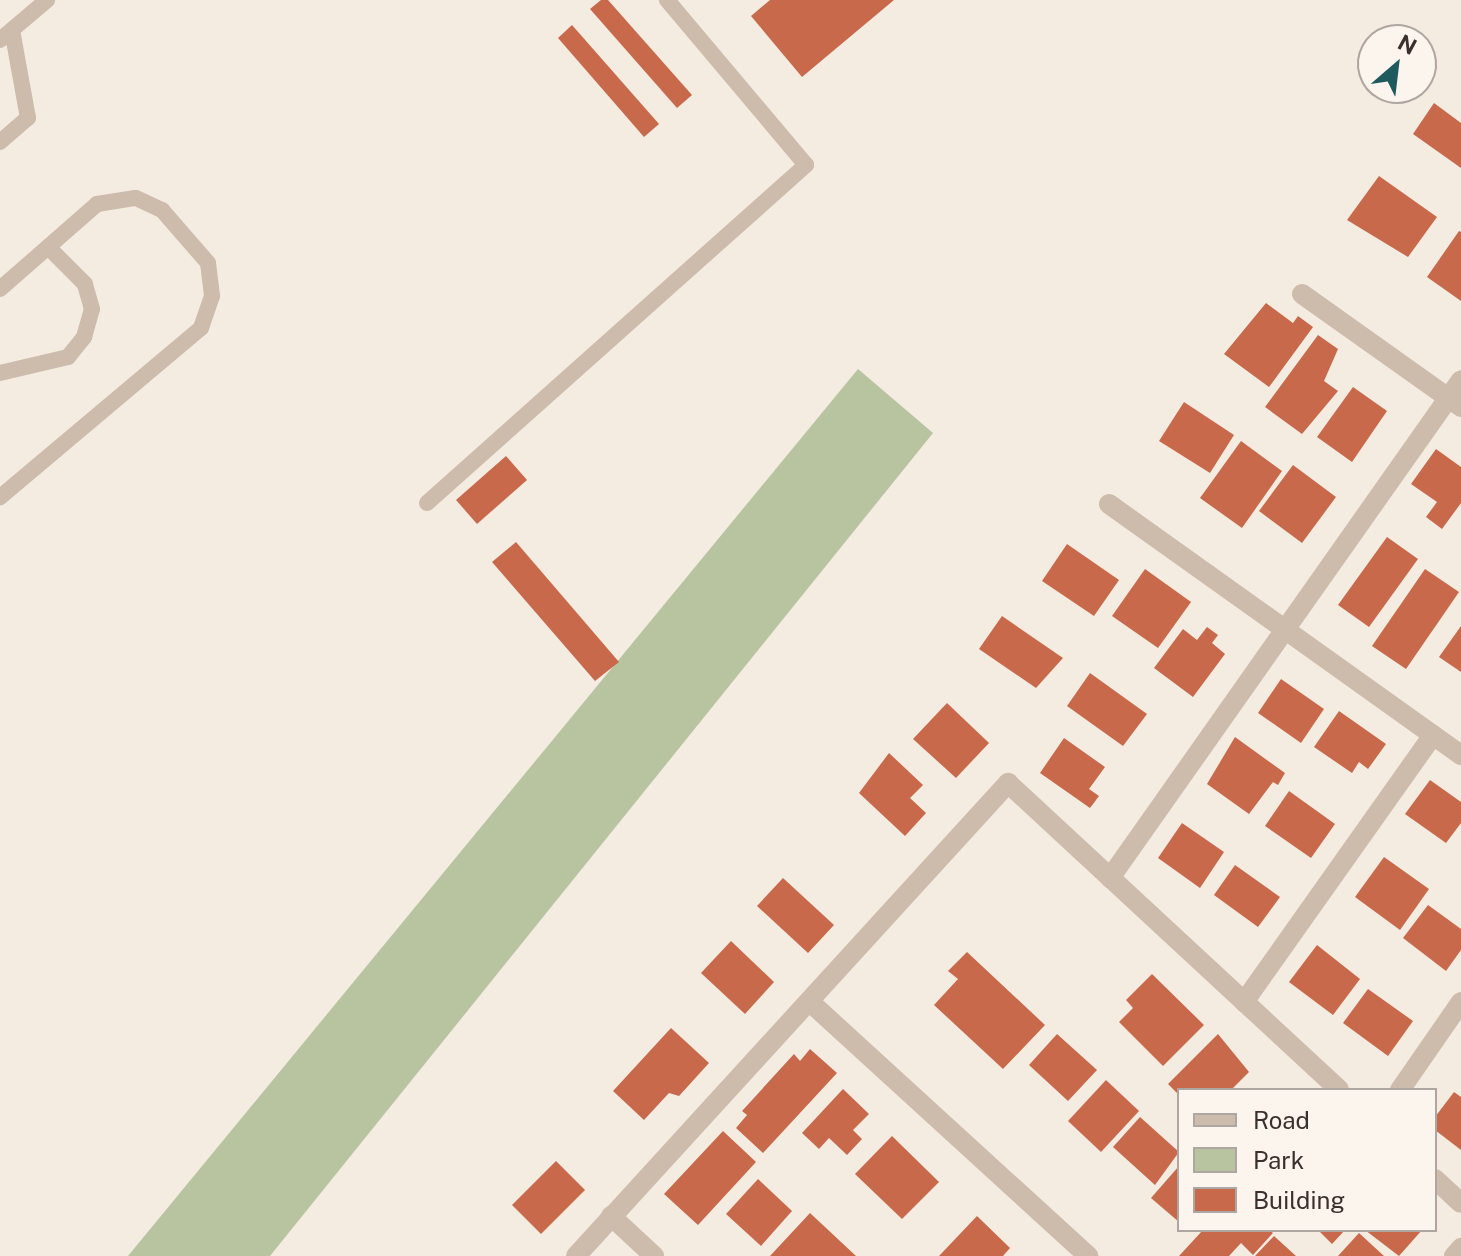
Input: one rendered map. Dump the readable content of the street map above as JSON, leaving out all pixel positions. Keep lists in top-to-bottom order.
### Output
{
  "legend": ["Road", "Park", "Building"],
  "north": "top right"
}
